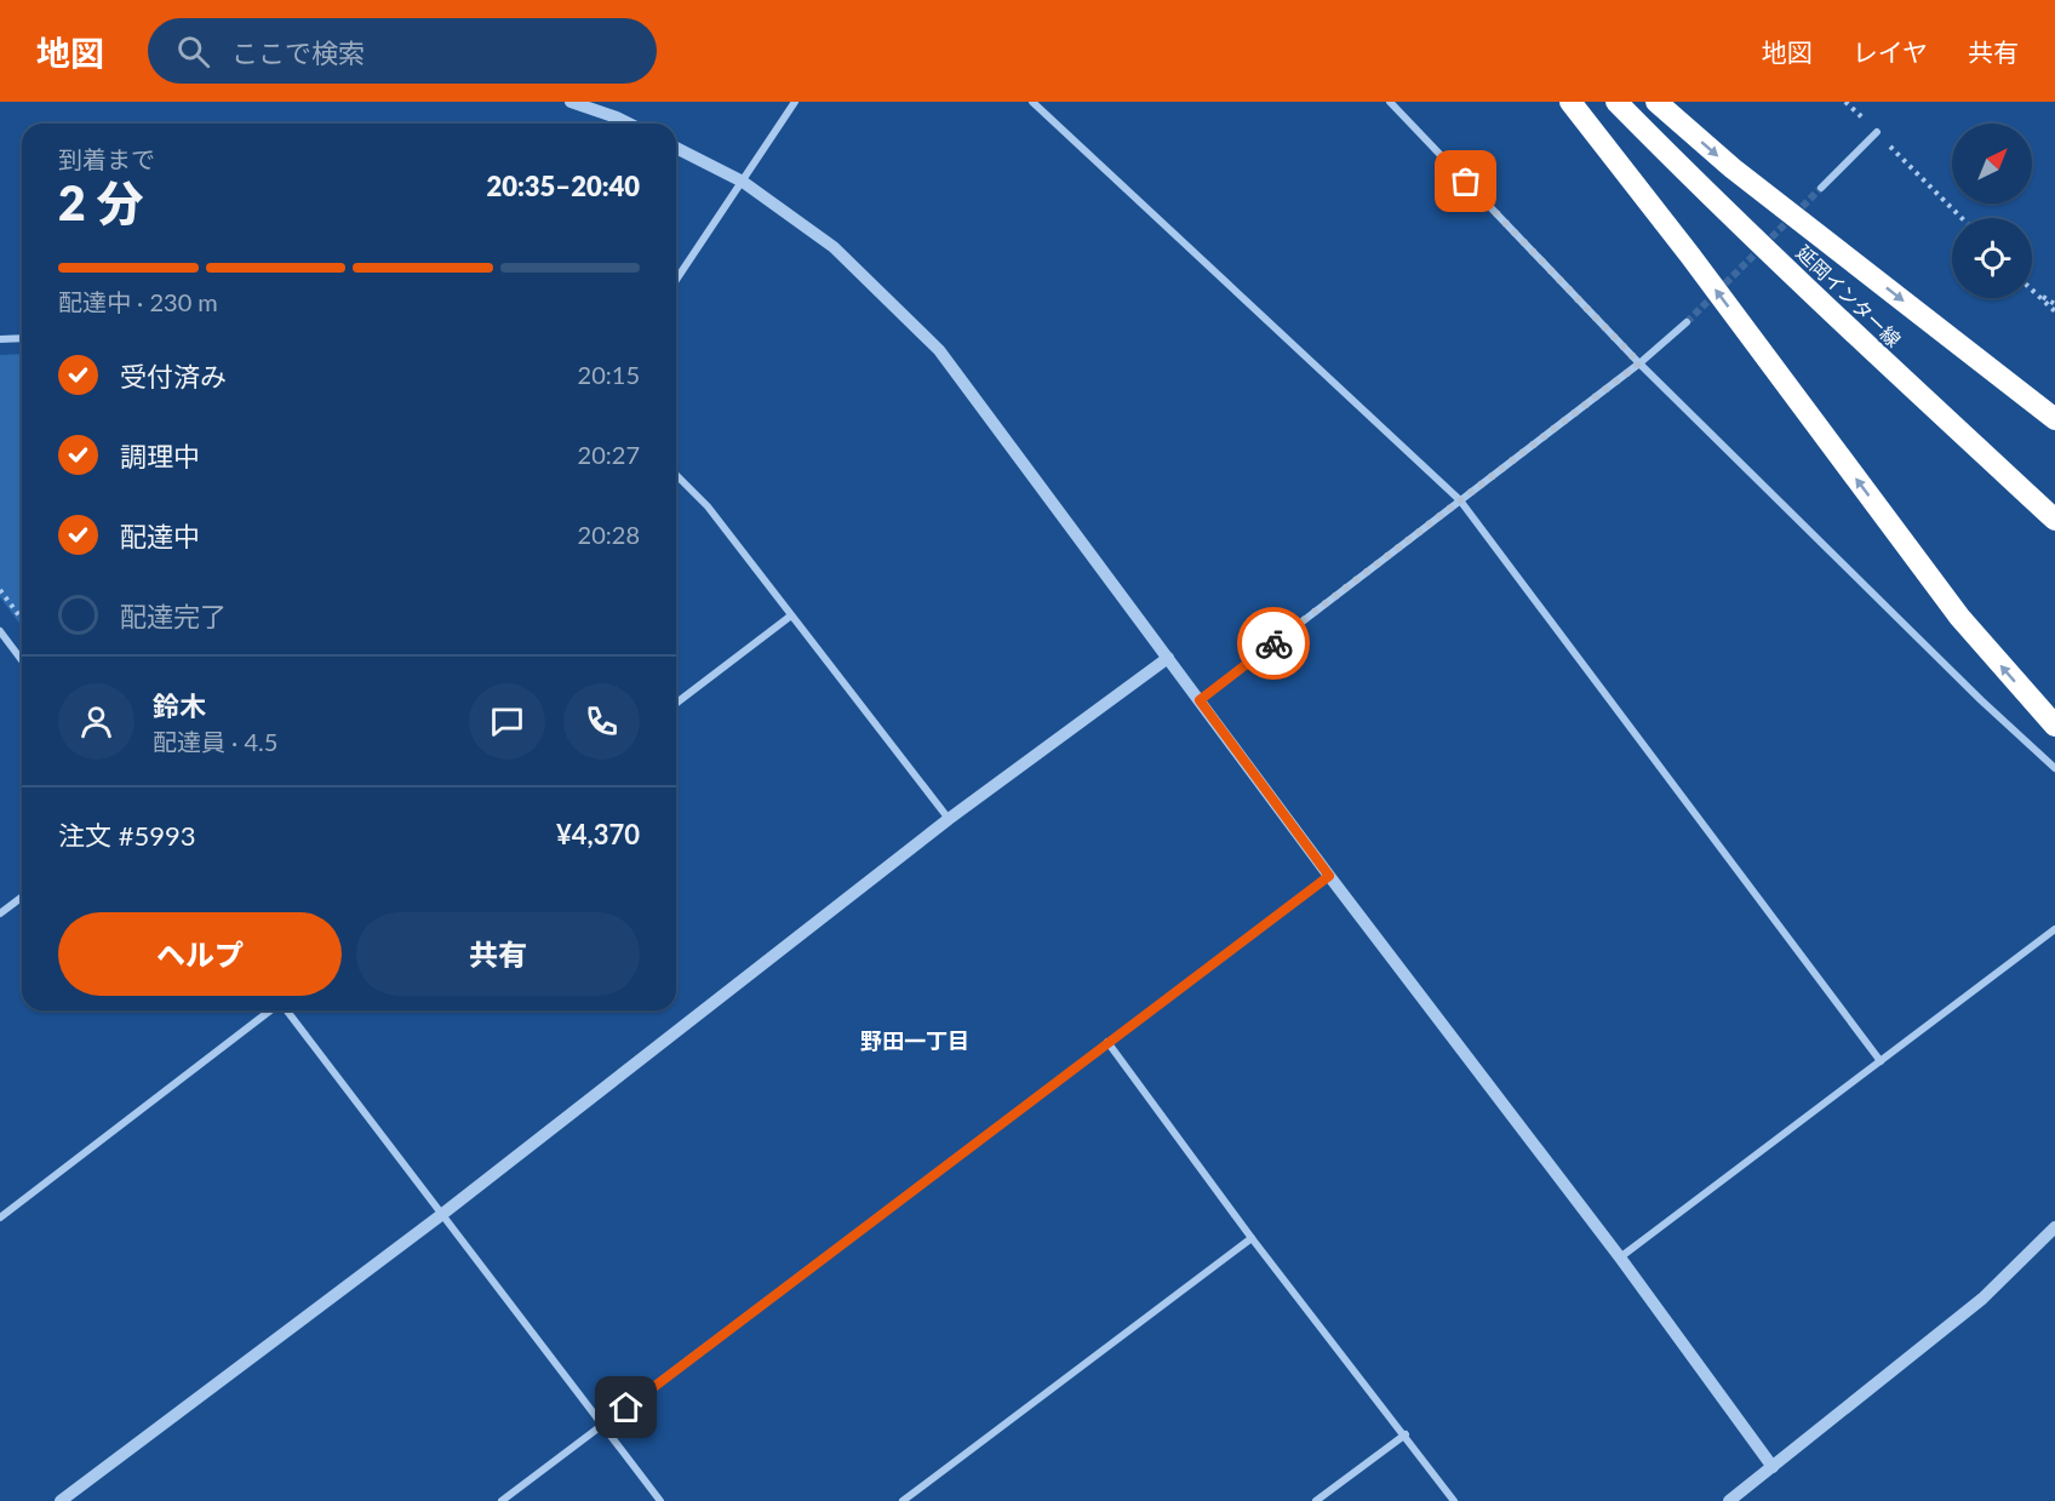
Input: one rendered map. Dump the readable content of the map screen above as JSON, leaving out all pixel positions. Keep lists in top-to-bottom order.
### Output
{
  "streets": {
    "highway": ["延岡インター線"]
  },
  "districts": ["野田一丁目"],
  "north": "top right",
  "page": {
    "header": "地図",
    "search": "ここで検索",
    "nav": ["地図", "レイヤ", "共有"],
    "heading": ["2 分", "到着まで", "20:35–20:40"],
    "panel": [
      "鈴木",
      "配達員 · 4.5",
      "注文 #5993",
      "¥4,370"
    ],
    "bar": "配達中 · 230 m",
    "list": [
      ["受付済み", "20:15"],
      ["調理中", "20:27"],
      ["配達中", "20:28"],
      "配達完了"
    ],
    "buttons": ["ヘルプ", "共有"]
  }
}
